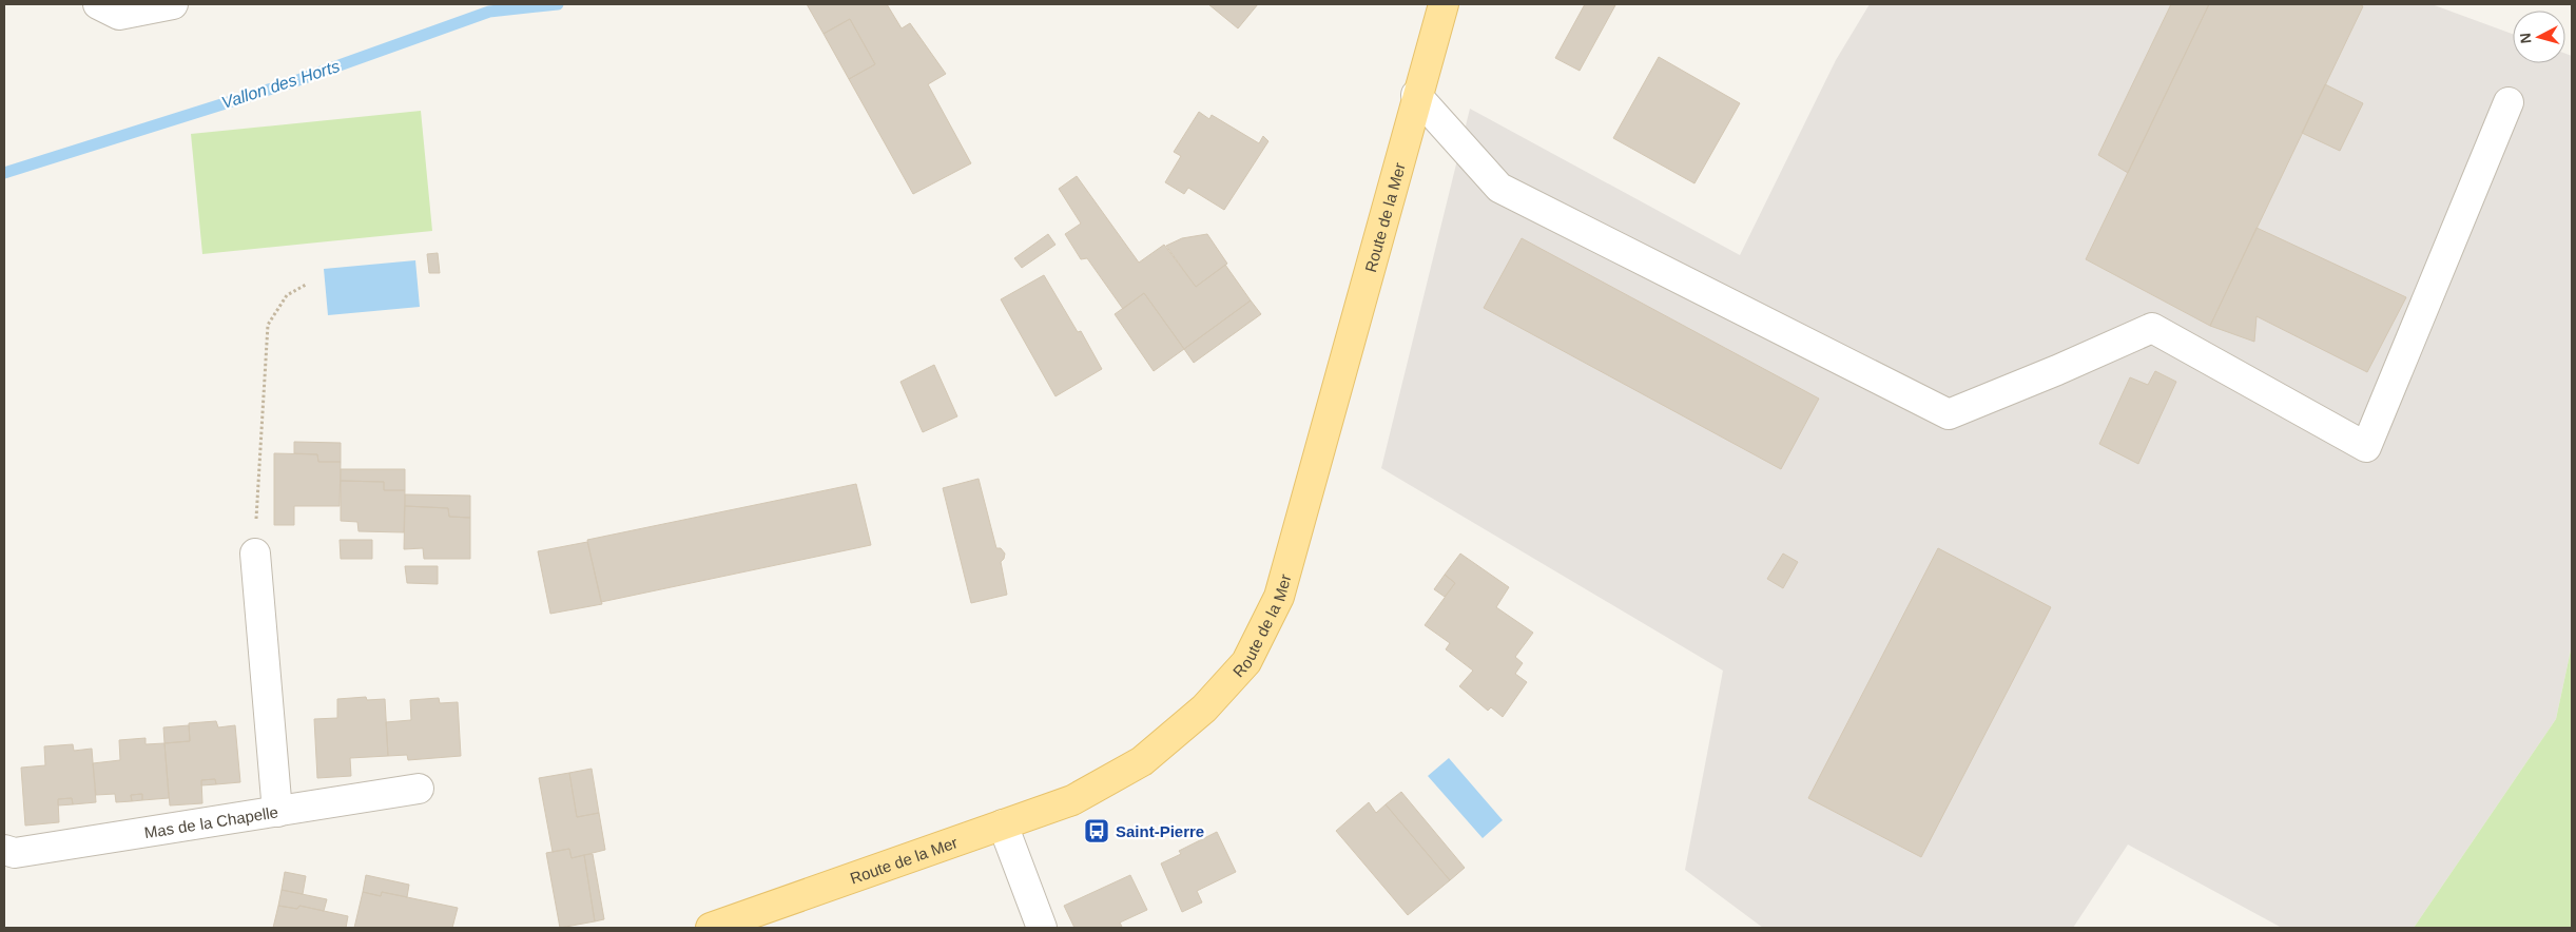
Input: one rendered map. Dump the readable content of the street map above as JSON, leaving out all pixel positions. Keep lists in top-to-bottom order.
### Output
{
  "streets": {
    "main road": ["Route de la Mer"],
    "street": ["Mas de la Chapelle"]
  },
  "water": ["Vallon des Horts"],
  "places": {
    "bus stop": ["Saint-Pierre"]
  },
  "north": "left"
}
